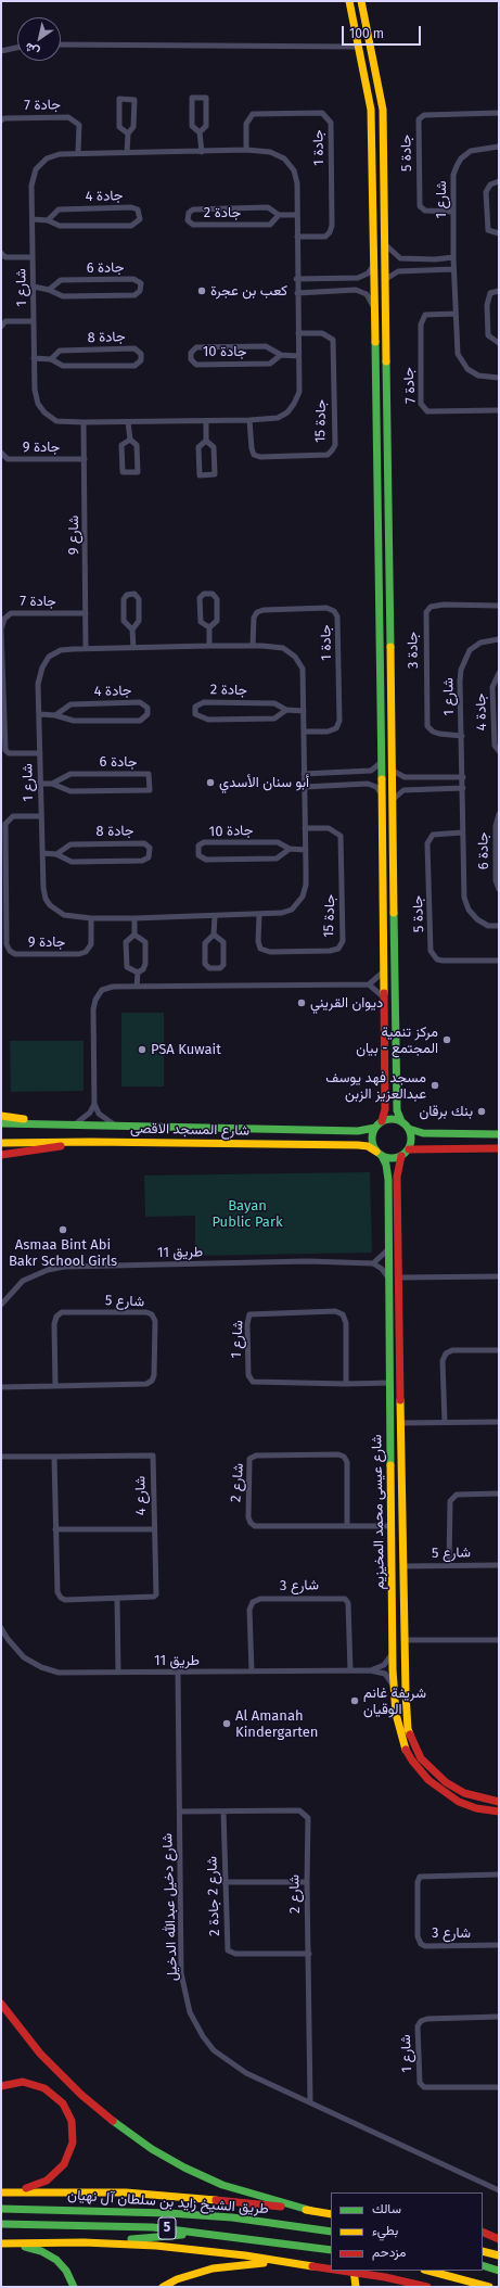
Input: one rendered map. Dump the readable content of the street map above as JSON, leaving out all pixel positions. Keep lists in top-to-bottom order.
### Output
{
  "streets": {
    "main road": [
      "شارع المسجد الاقصى",
      "شارع عيسى محمد المخيزيم",
      "طريق الشيخ زايد بن سلطان آل نهيان",
      "5"
    ],
    "street": [
      "جادة 7",
      "جادة 1",
      "جادة 5",
      "جادة 4",
      "شارع 1",
      "جادة 2",
      "جادة 6",
      "جادة 8",
      "جادة 10",
      "جادة 15",
      "جادة 9",
      "شارع 9",
      "جادة 3",
      "طريق 11",
      "شارع 5",
      "شارع 2",
      "شارع 4",
      "شارع 3",
      "شارع 2 جادة 2",
      "شارع دخيل عبدالله الدخيل"
    ]
  },
  "crossings": [
    ["جادة 7", "شارع 1"],
    ["جادة 7", "شارع 9"],
    ["جادة 1", "شارع 1"],
    ["جادة 5", "شارع 1"],
    ["جادة 4", "شارع 1"],
    ["شارع 1", "جادة 2"],
    ["شارع 1", "جادة 6"],
    ["شارع 1", "جادة 8"],
    ["شارع 1", "جادة 10"],
    ["شارع 1", "جادة 15"],
    ["شارع 1", "جادة 9"],
    ["شارع 1", "شارع 9"],
    ["شارع 1", "جادة 3"],
    ["شارع 1", "شارع عيسى محمد المخيزيم"],
    ["جادة 9", "شارع 9"],
    ["شارع المسجد الاقصى", "شارع عيسى محمد المخيزيم"],
    ["طريق 11", "شارع عيسى محمد المخيزيم"],
    ["طريق 11", "شارع 3"],
    ["طريق 11", "شارع دخيل عبدالله الدخيل"],
    ["شارع 5", "شارع عيسى محمد المخيزيم"],
    ["شارع 2", "شارع عيسى محمد المخيزيم"],
    ["شارع 2", "شارع 2 جادة 2"],
    ["شارع 2", "شارع دخيل عبدالله الدخيل"]
  ],
  "parks": ["Bayan Public Park"],
  "places": [
    "كعب بن عجرة",
    "أبو سنان الأسدي",
    "ديوان القريني",
    "مركز تنمية المجتمع - بيان",
    "PSA Kuwait",
    "مسجد فهد يوسف عبدالعزيز الزبن",
    "بنك برقان",
    "Asmaa Bint Abi Bakr School Girls",
    "شريفة غانم الوقيان",
    "Al Amanah Kindergarten"
  ],
  "legend": ["سالك", "بطيء", "مزدحم"],
  "scale_bar": "100 m",
  "north": "bottom left"
}
